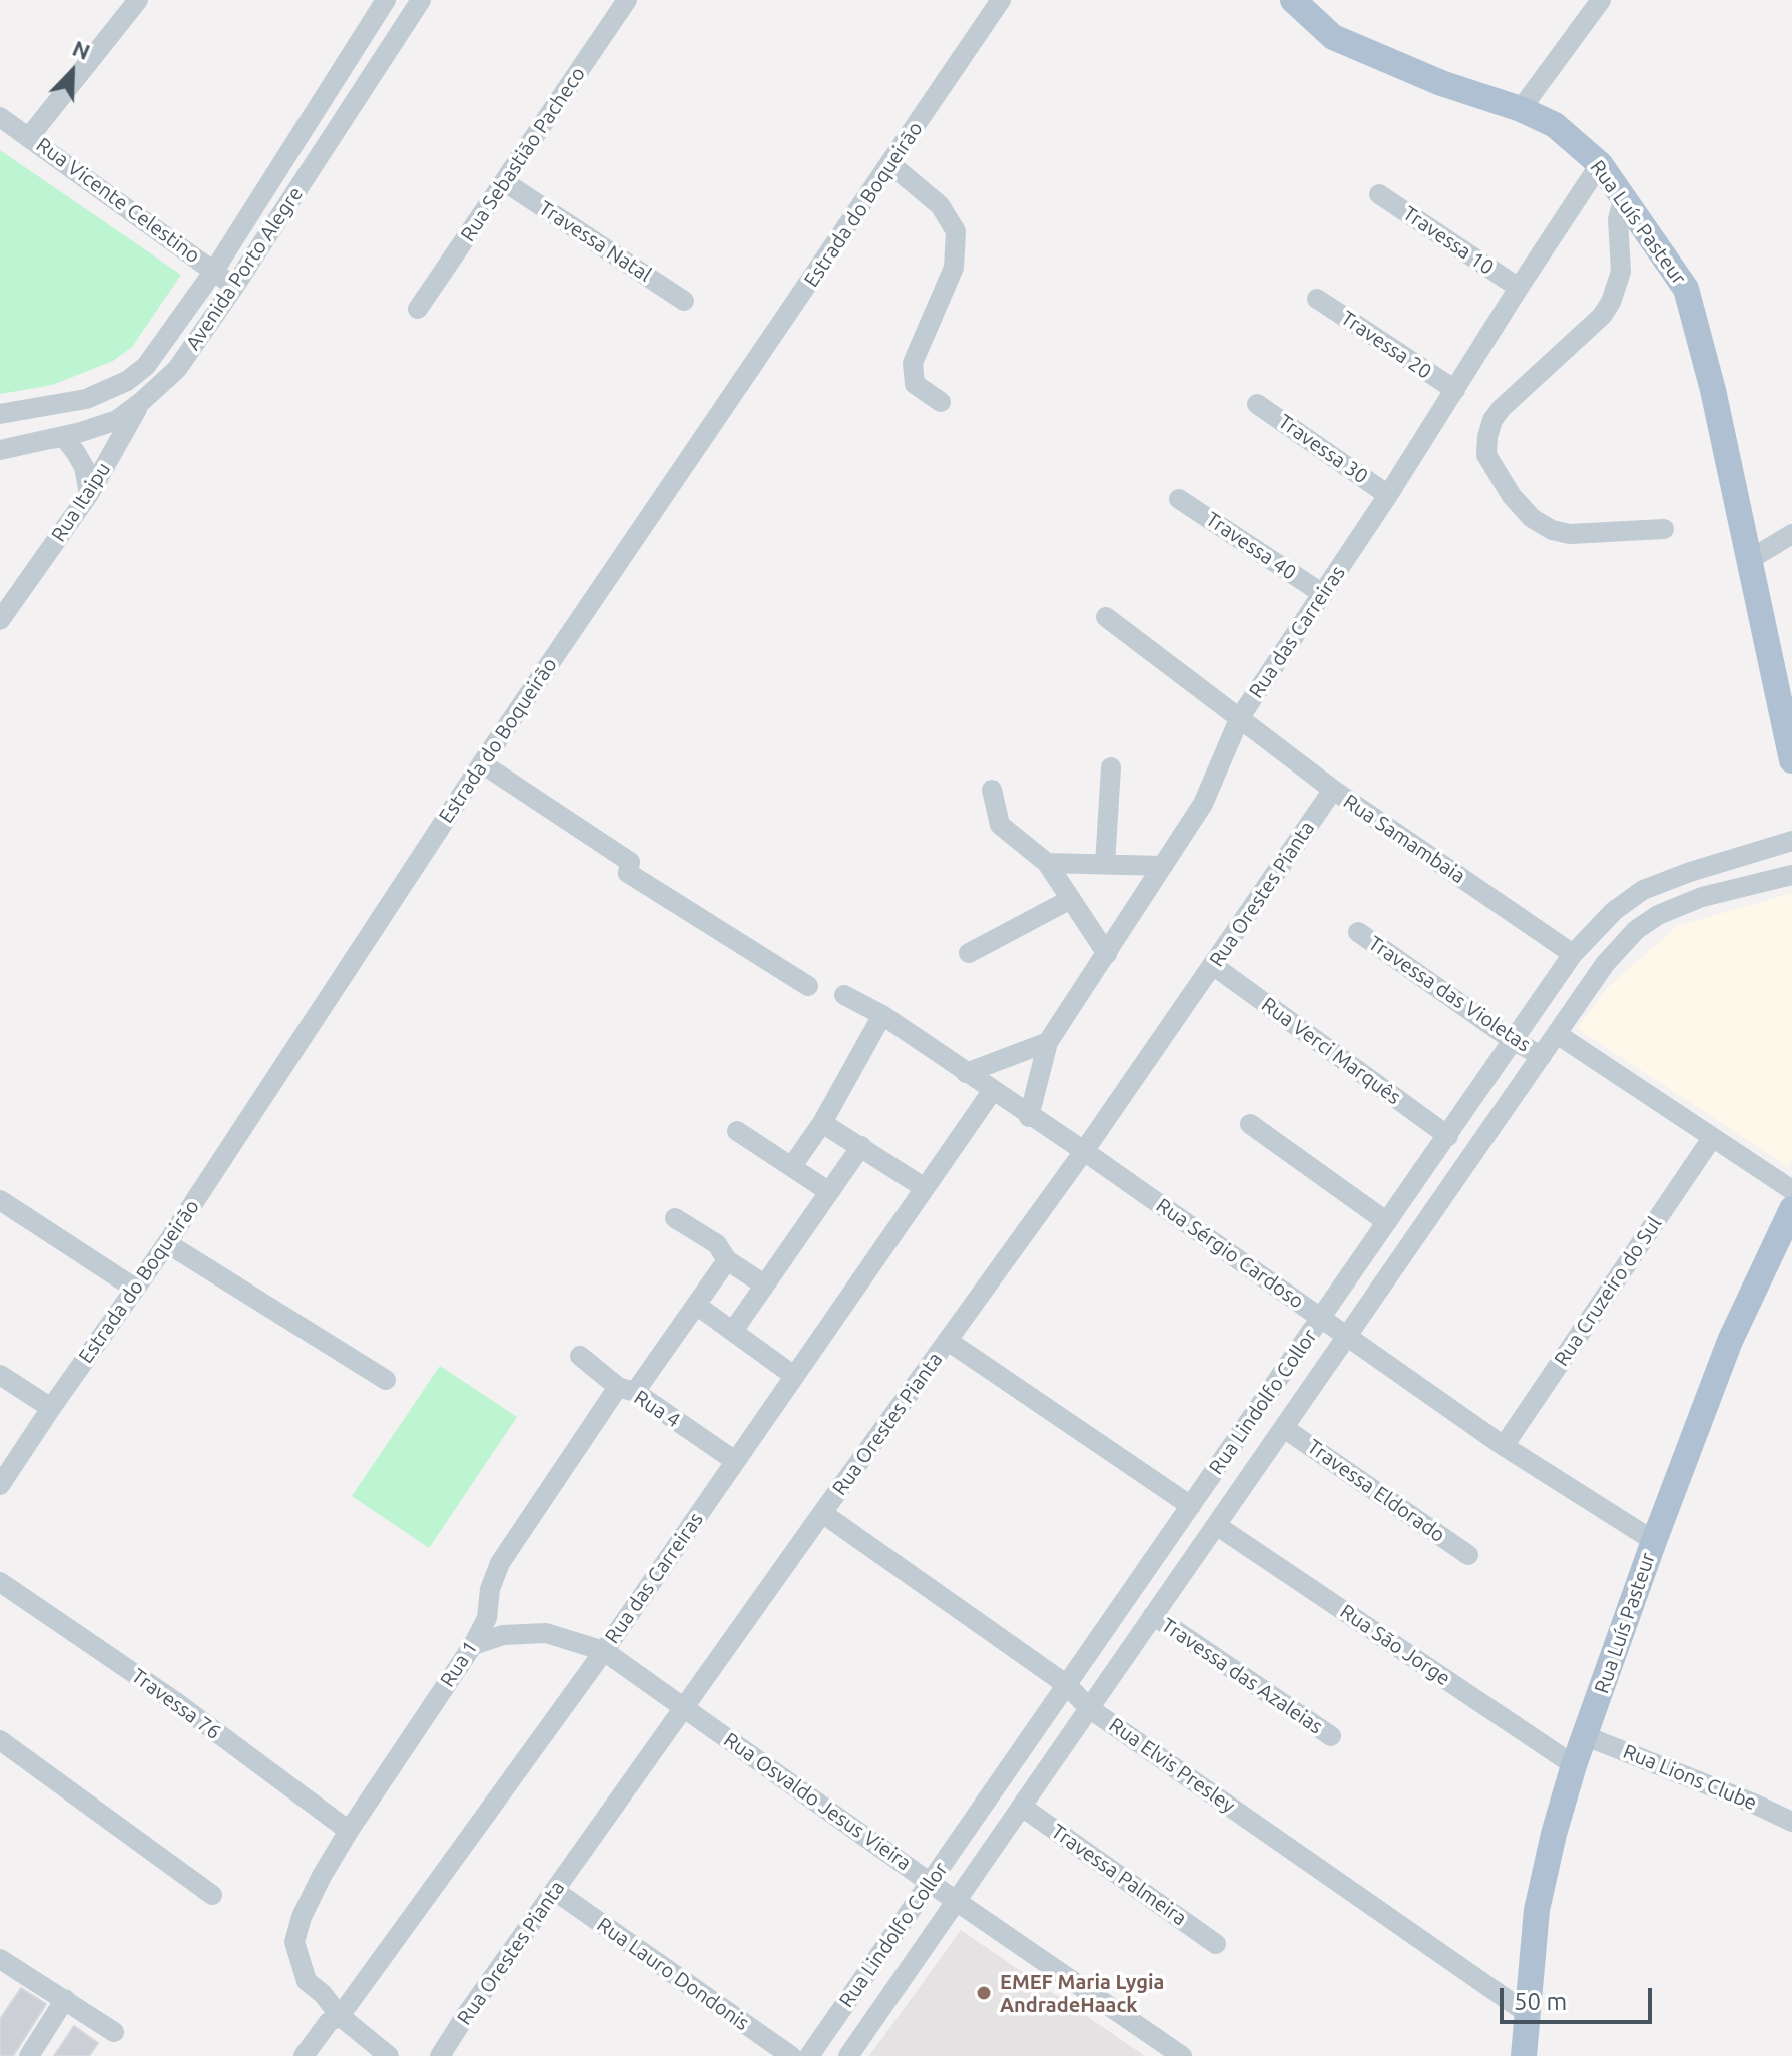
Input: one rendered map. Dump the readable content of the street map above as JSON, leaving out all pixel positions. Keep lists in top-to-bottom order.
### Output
{
  "streets": {
    "main road": ["Rua Luís Pasteur"],
    "street": [
      "Rua Sebastião Pacheco",
      "Rua Vicente Celestino",
      "Estrada do Boqueirão",
      "Travessa 10",
      "Travessa Natal",
      "Avenida Porto Alegre",
      "Travessa 20",
      "Travessa 30",
      "Rua Itaipu",
      "Travessa 40",
      "Rua das Carreiras",
      "Rua Samambaia",
      "Rua Orestes Pianta",
      "Travessa das Violetas",
      "Rua Verci Marquês",
      "Rua Sérgio Cardoso",
      "Rua Cruzeiro do Sul",
      "Rua Lindolfo Collor",
      "Rua 4",
      "Travessa Eldorado",
      "Rua São Jorge",
      "Rua 1",
      "Travessa das Azaleias",
      "Travessa 76",
      "Rua Elvis Presley",
      "Rua Lions Clube",
      "Rua Osvaldo Jesus Vieira",
      "Travessa Palmeira",
      "Rua Lauro Dondonis"
    ]
  },
  "crossings": [
    ["Rua Sebastião Pacheco", "Travessa Natal"],
    ["Rua Vicente Celestino", "Avenida Porto Alegre"],
    ["Rua Luís Pasteur", "Rua das Carreiras"],
    ["Rua Luís Pasteur", "Rua Sérgio Cardoso"],
    ["Rua Luís Pasteur", "Rua São Jorge"],
    ["Rua Luís Pasteur", "Rua Elvis Presley"],
    ["Rua Luís Pasteur", "Rua Lions Clube"],
    ["Travessa 10", "Rua das Carreiras"],
    ["Avenida Porto Alegre", "Rua Itaipu"],
    ["Travessa 20", "Rua das Carreiras"],
    ["Travessa 30", "Rua das Carreiras"],
    ["Travessa 40", "Rua das Carreiras"],
    ["Rua das Carreiras", "Rua Samambaia"],
    ["Rua das Carreiras", "Rua Sérgio Cardoso"],
    ["Rua das Carreiras", "Rua 4"],
    ["Rua das Carreiras", "Rua 1"],
    ["Rua das Carreiras", "Rua Osvaldo Jesus Vieira"],
    ["Rua Samambaia", "Rua Orestes Pianta"],
    ["Rua Samambaia", "Rua Lindolfo Collor"],
    ["Rua Orestes Pianta", "Rua Verci Marquês"],
    ["Rua Orestes Pianta", "Rua Sérgio Cardoso"],
    ["Rua Orestes Pianta", "Rua Elvis Presley"],
    ["Rua Orestes Pianta", "Rua Osvaldo Jesus Vieira"],
    ["Rua Orestes Pianta", "Rua Lauro Dondonis"],
    ["Travessa das Violetas", "Rua Lindolfo Collor"],
    ["Rua Verci Marquês", "Rua Lindolfo Collor"],
    ["Rua Sérgio Cardoso", "Rua Cruzeiro do Sul"],
    ["Rua Sérgio Cardoso", "Rua Lindolfo Collor"],
    ["Rua Lindolfo Collor", "Travessa Eldorado"],
    ["Rua Lindolfo Collor", "Rua São Jorge"],
    ["Rua Lindolfo Collor", "Travessa das Azaleias"],
    ["Rua Lindolfo Collor", "Rua Elvis Presley"],
    ["Rua Lindolfo Collor", "Rua Osvaldo Jesus Vieira"],
    ["Rua Lindolfo Collor", "Travessa Palmeira"],
    ["Rua 4", "Rua 1"],
    ["Rua 1", "Travessa 76"],
    ["Rua 1", "Rua Osvaldo Jesus Vieira"]
  ],
  "places": ["EMEF Maria Lygia AndradeHaack"],
  "scale_bar": "50 m",
  "north": "top right"
}
